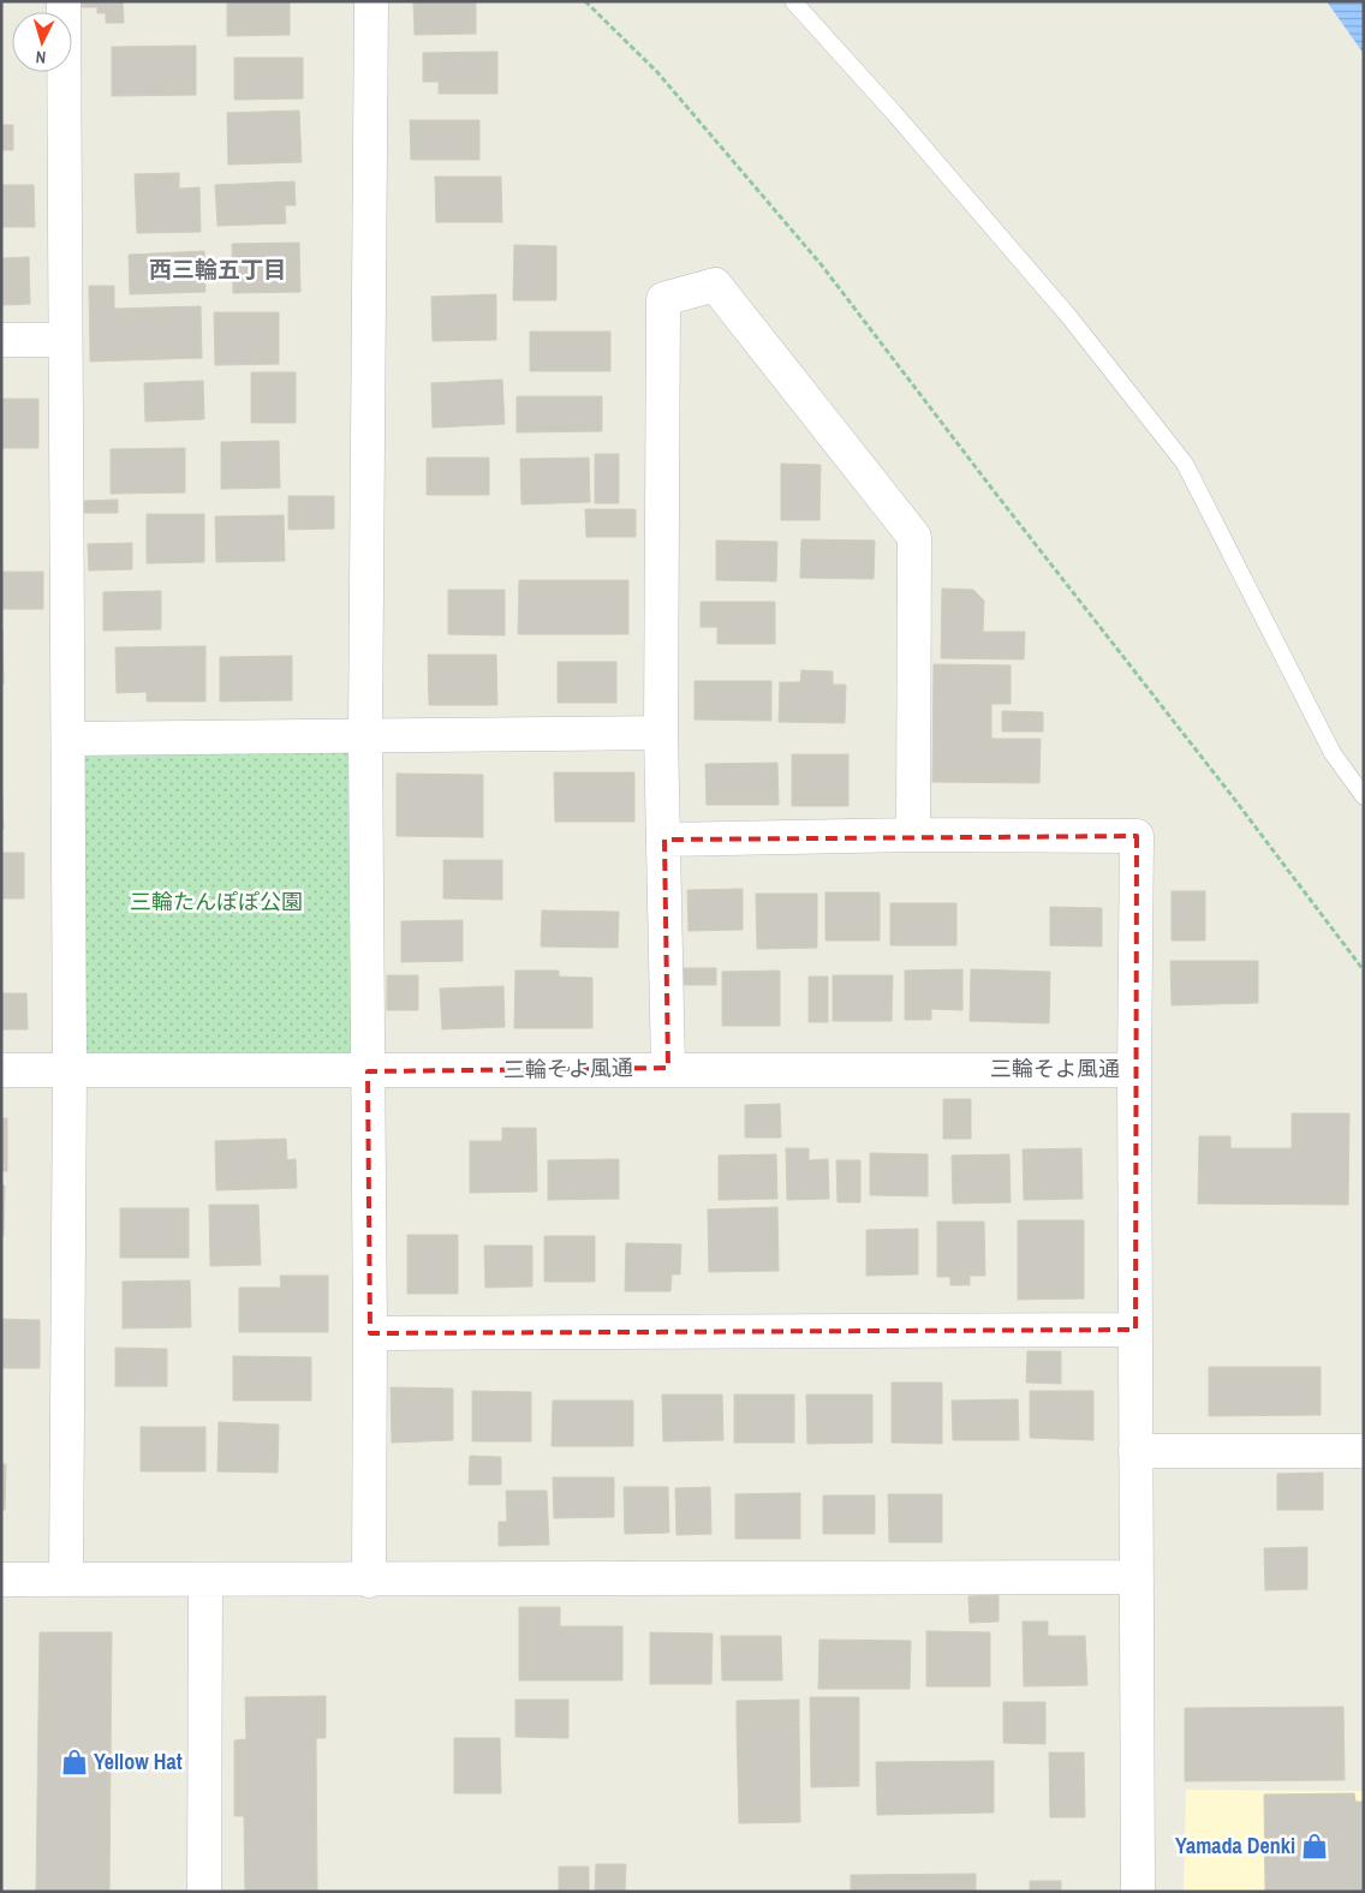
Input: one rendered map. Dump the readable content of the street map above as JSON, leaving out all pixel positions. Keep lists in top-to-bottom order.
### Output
{
  "streets": {
    "street": ["三輪そよ風通"]
  },
  "districts": ["西三輪五丁目"],
  "parks": ["三輪たんぽぽ公園"],
  "places": {
    "shop": ["Yellow Hat", "Yamada Denki"]
  },
  "north": "bottom"
}
